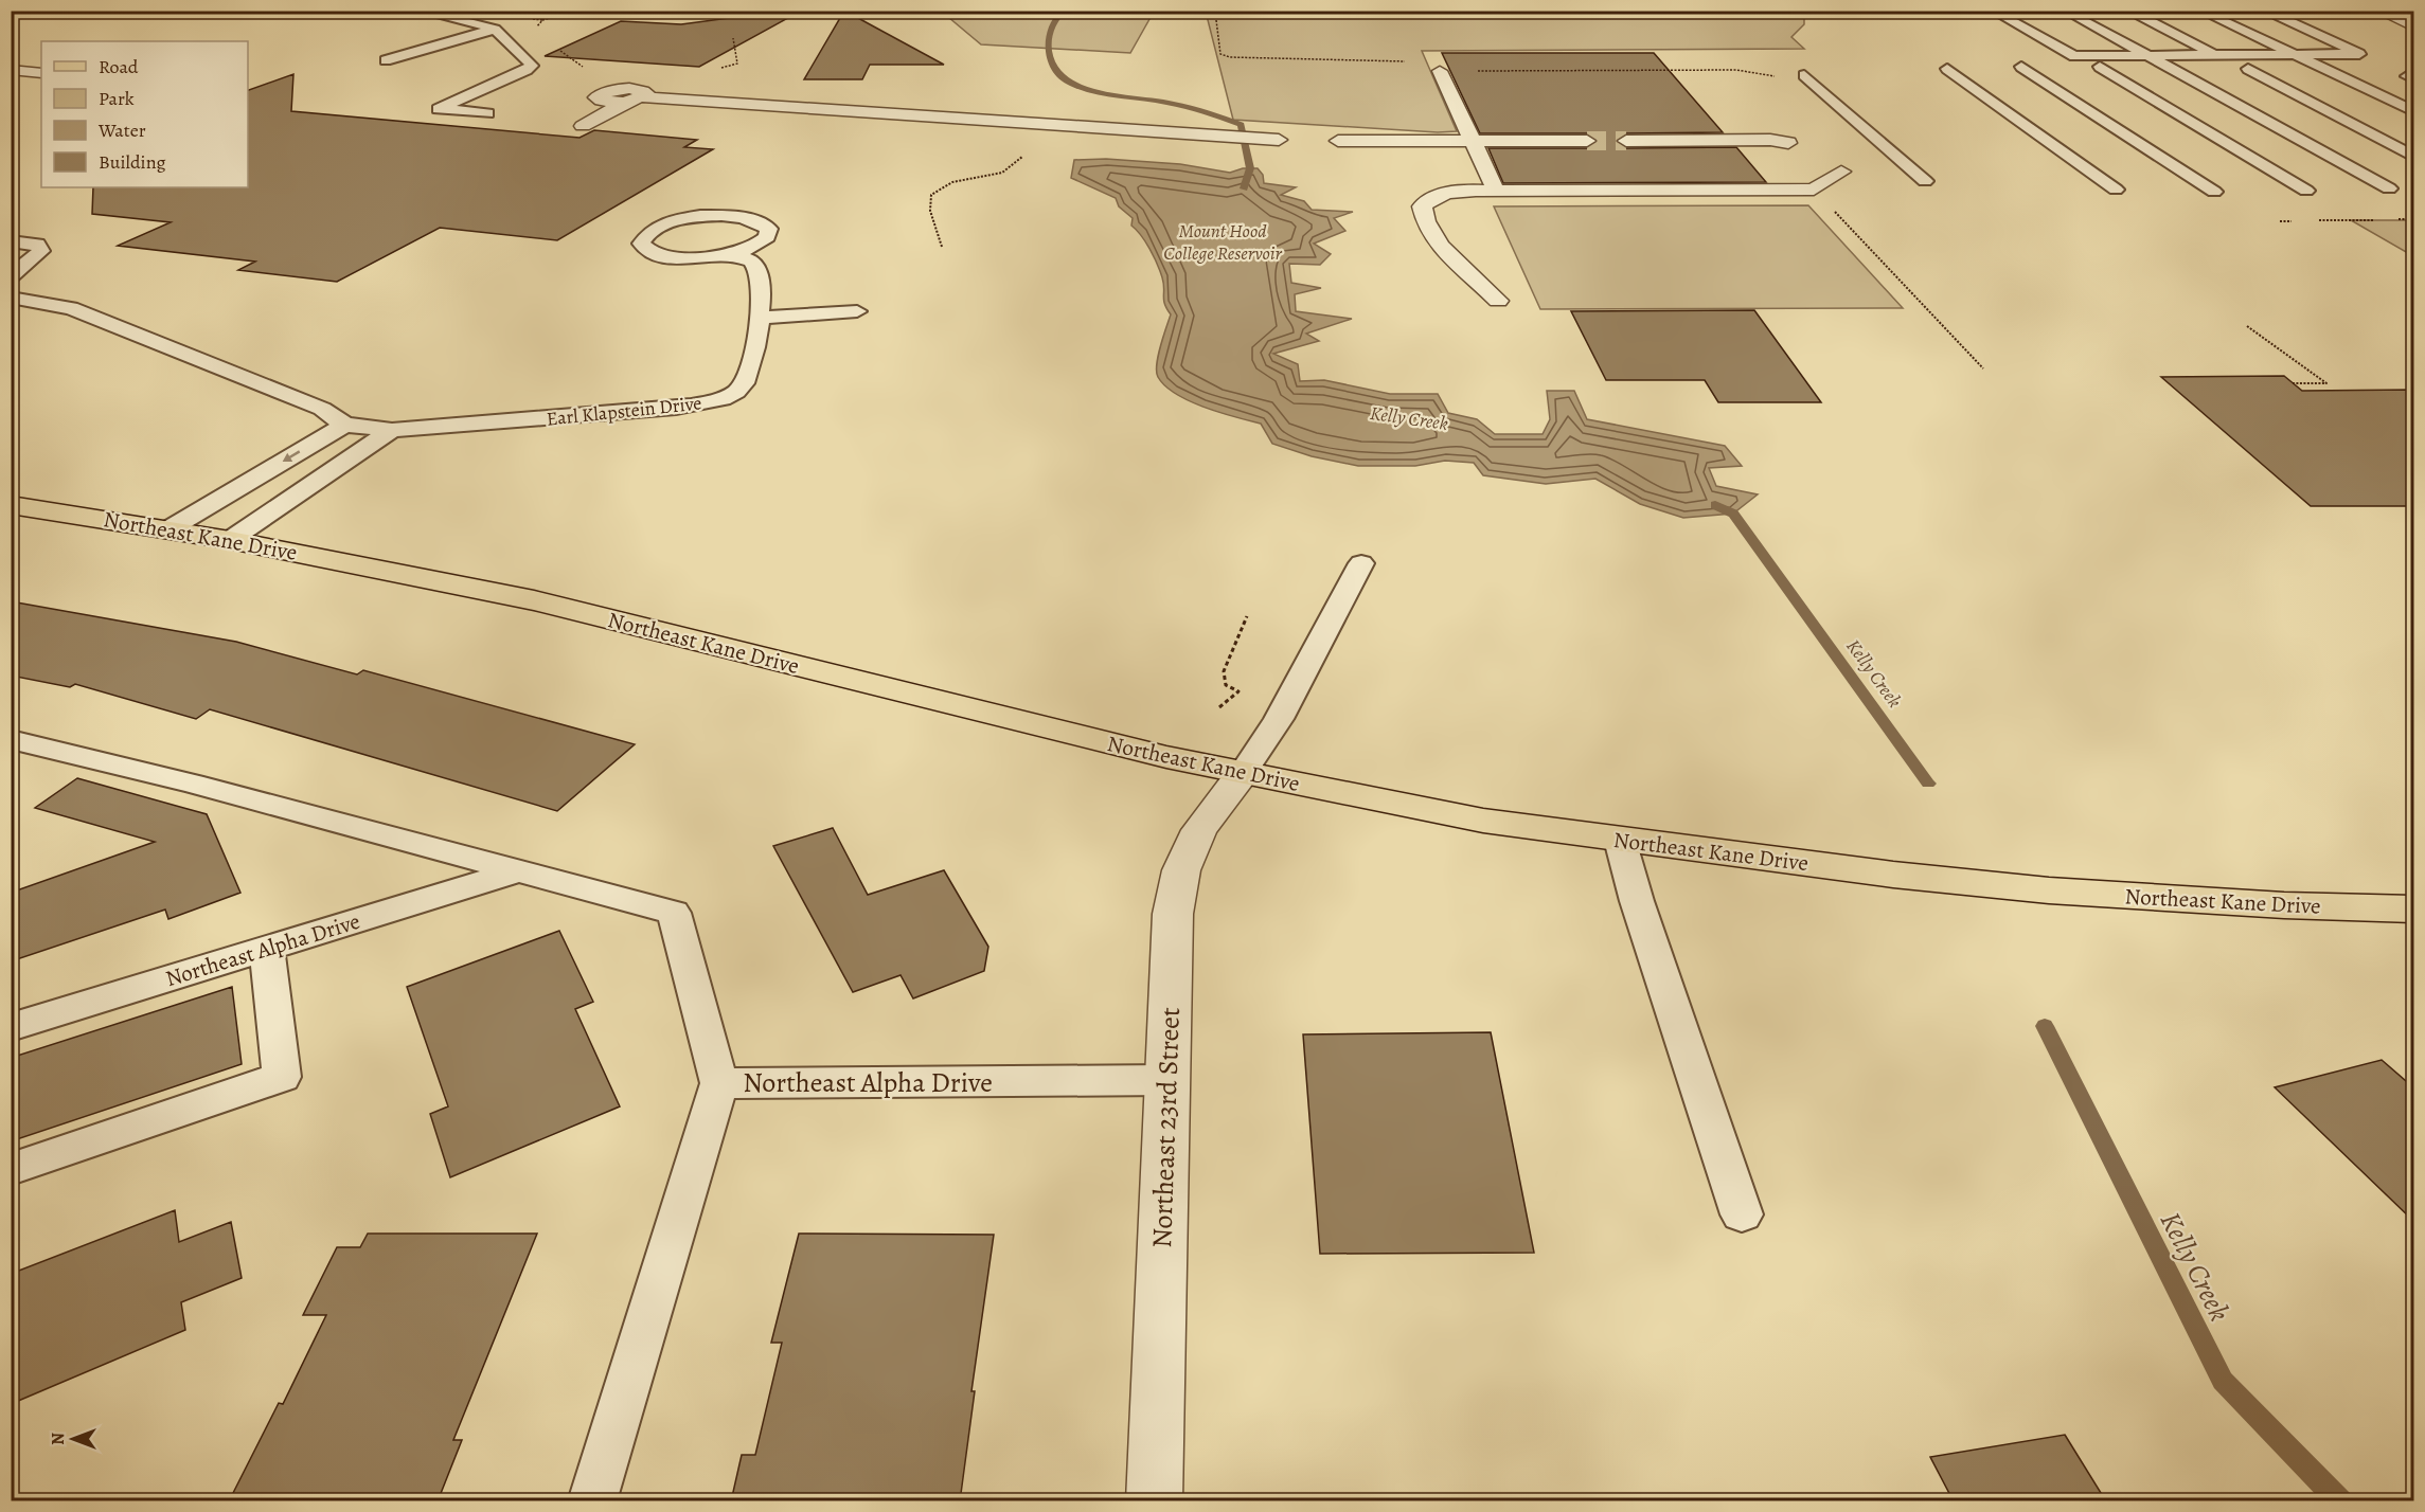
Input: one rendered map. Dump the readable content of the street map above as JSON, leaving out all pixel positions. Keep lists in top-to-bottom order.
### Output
{
  "streets": {
    "main road": ["Northeast Kane Drive"],
    "street": ["Northeast 23rd Street"],
    "lane": ["Earl Klapstein Drive", "Northeast Alpha Drive"]
  },
  "crossings": [
    ["Northeast Kane Drive", "Northeast 23rd Street"],
    ["Northeast Alpha Drive", "Northeast 23rd Street"]
  ],
  "water": ["Mount Hood College Reservoir", "Kelly Creek"],
  "legend": [
    "Road",
    "Park",
    "Water",
    "Building"
  ],
  "north": "left"
}
